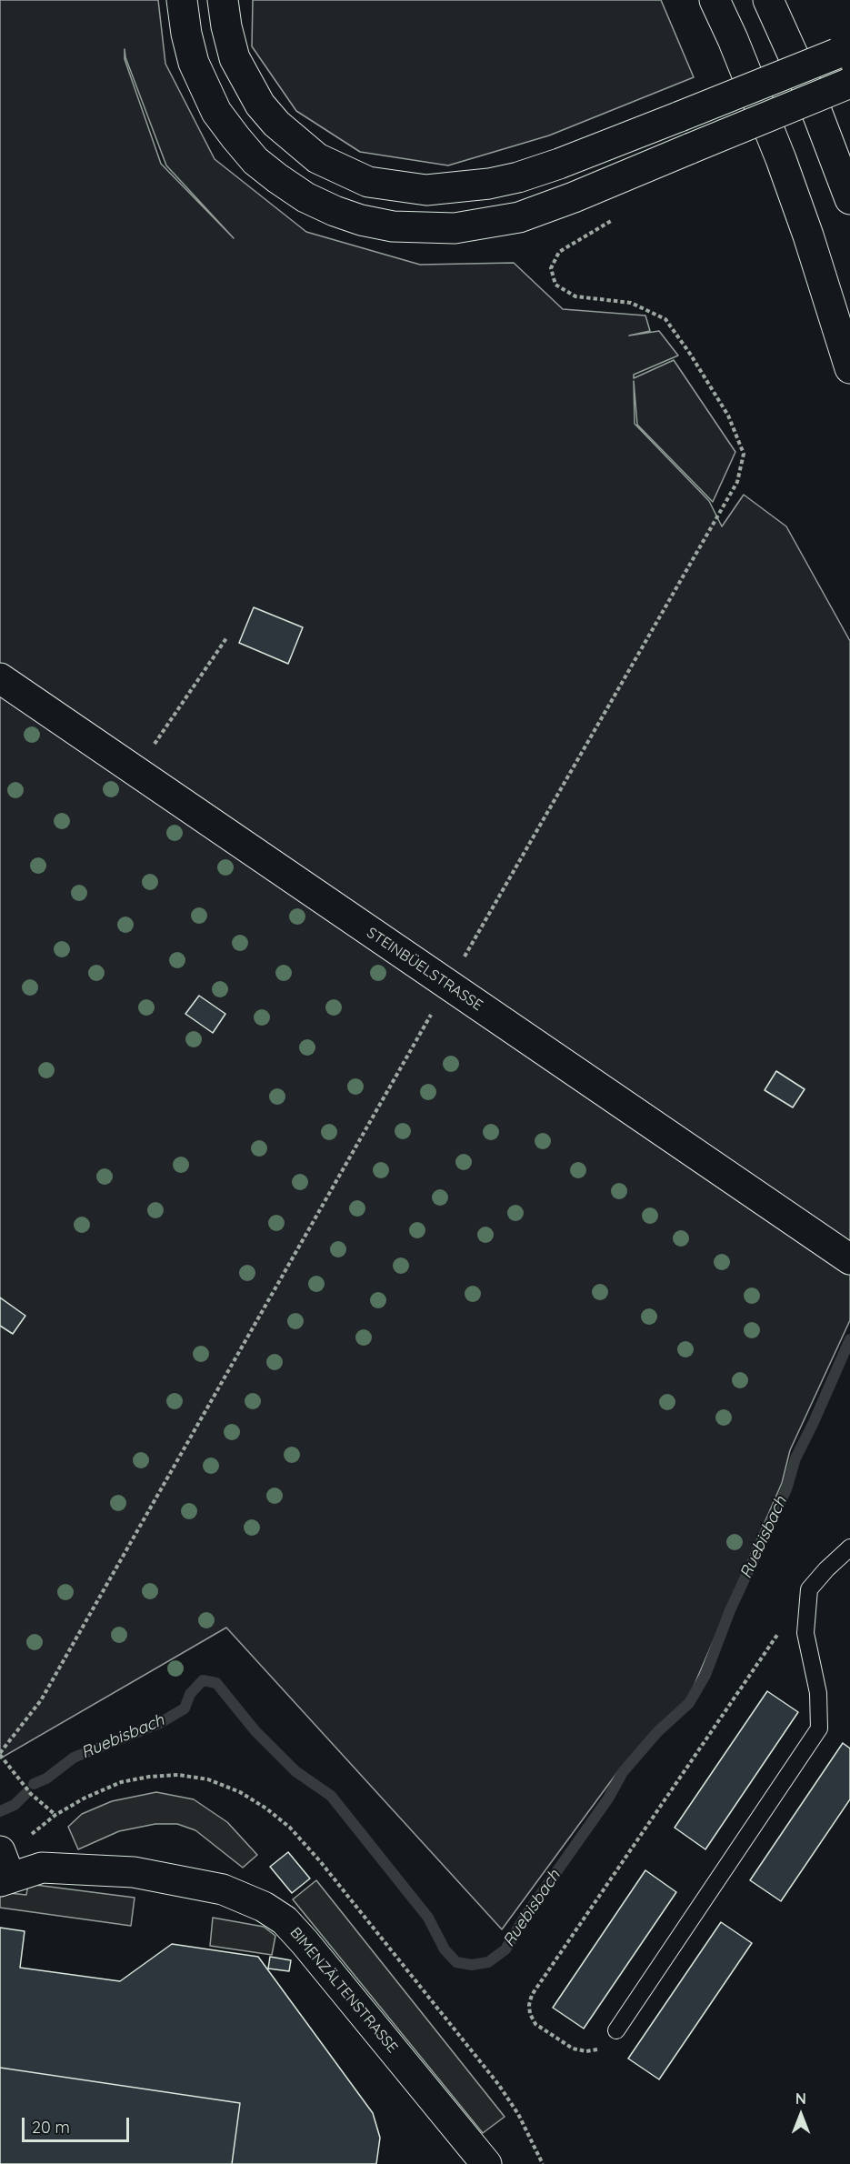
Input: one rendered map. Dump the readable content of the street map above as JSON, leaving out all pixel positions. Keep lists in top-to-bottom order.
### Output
{
  "streets": {
    "main road": ["STEINBÜELSTRASSE", "BIMENZÄLTENSTRASSE"]
  },
  "water": ["Ruebisbach"],
  "scale_bar": "20 m",
  "north": "top"
}
